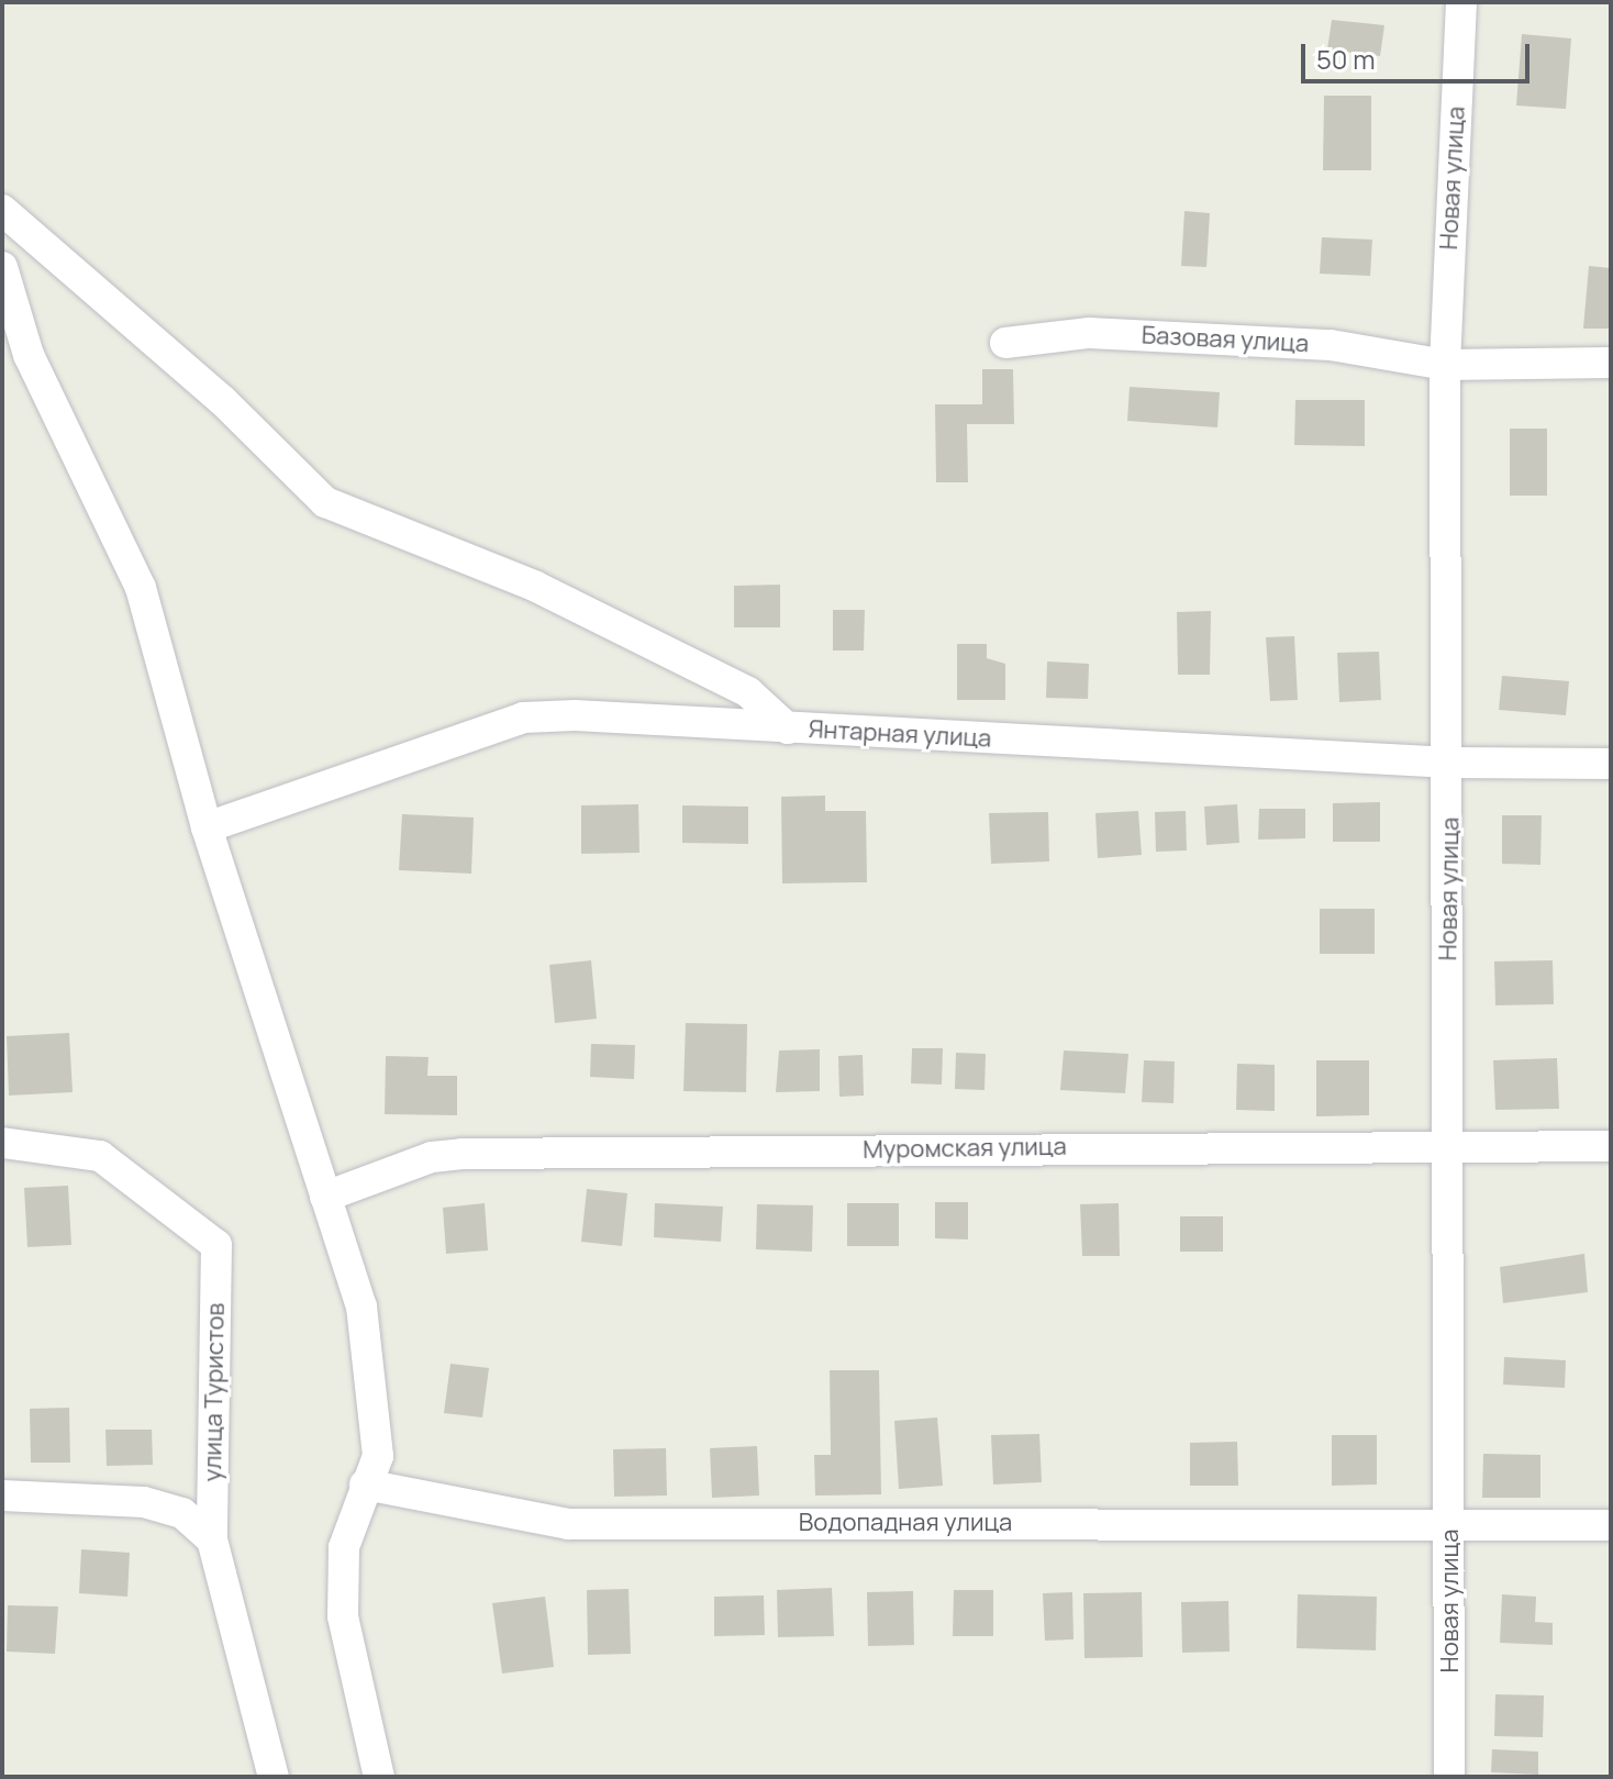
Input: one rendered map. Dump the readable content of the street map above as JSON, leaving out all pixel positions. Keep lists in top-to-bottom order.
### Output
{
  "streets": {
    "street": [
      "Новая улица",
      "Базовая улица",
      "Янтарная улица",
      "Муромская улица",
      "улица Туристов",
      "Водопадная улица"
    ]
  },
  "crossings": [
    ["Новая улица", "Базовая улица"],
    ["Новая улица", "Янтарная улица"],
    ["Новая улица", "Муромская улица"],
    ["Новая улица", "Водопадная улица"]
  ],
  "scale_bar": "50 m"
}
